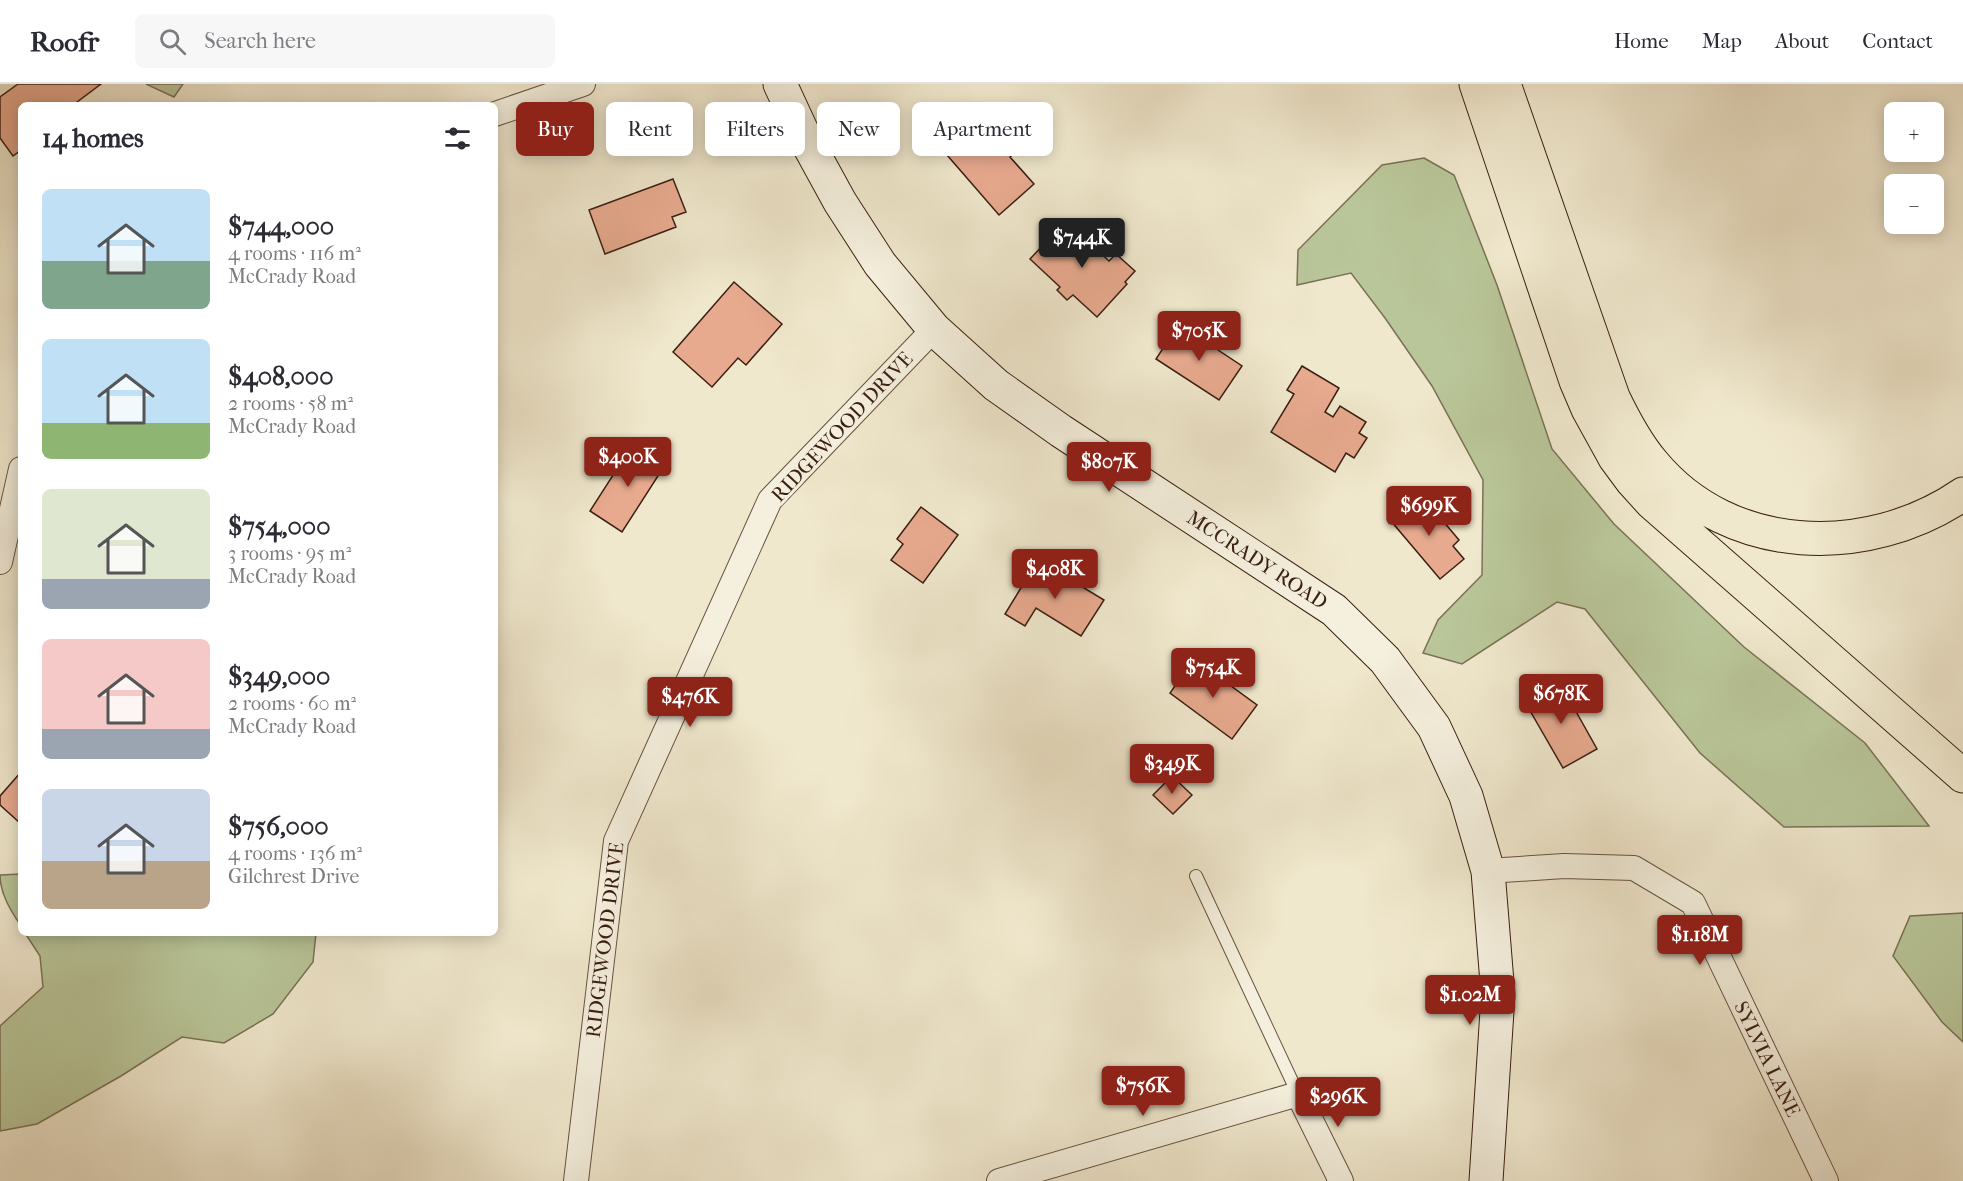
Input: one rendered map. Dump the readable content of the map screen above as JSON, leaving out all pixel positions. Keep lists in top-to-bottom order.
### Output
{
  "streets": {
    "main road": ["MCCRADY ROAD"],
    "street": ["RIDGEWOOD DRIVE", "SYLVIA LANE"]
  },
  "crossings": [
    ["RIDGEWOOD DRIVE", "MCCRADY ROAD"],
    ["MCCRADY ROAD", "SYLVIA LANE"]
  ],
  "page": {
    "header": "Roofr",
    "search": "Search here",
    "nav": [
      "Home",
      "Map",
      "About",
      "Contact"
    ],
    "map_buttons": ["+", "−"],
    "chip": [
      "Buy",
      "Rent",
      "Filters",
      "New",
      "Apartment"
    ],
    "heading": "14 homes",
    "list": [
      {
        "name": "$744,000",
        "note": "4 rooms · 116 m² · McCrady Road"
      },
      {
        "name": "$408,000",
        "note": "2 rooms · 58 m² · McCrady Road"
      },
      {
        "name": "$754,000",
        "note": "3 rooms · 95 m² · McCrady Road"
      },
      {
        "name": "$349,000",
        "note": "2 rooms · 60 m² · McCrady Road"
      },
      {
        "name": "$756,000",
        "note": "4 rooms · 136 m² · Gilchrest Drive"
      }
    ],
    "price": [
      "$744K",
      "$705K",
      "$400K",
      "$807K",
      "$699K",
      "$408K",
      "$754K",
      "$678K",
      "$476K",
      "$349K",
      "$1.18M",
      "$1.02M",
      "$756K",
      "$296K"
    ]
  }
}
